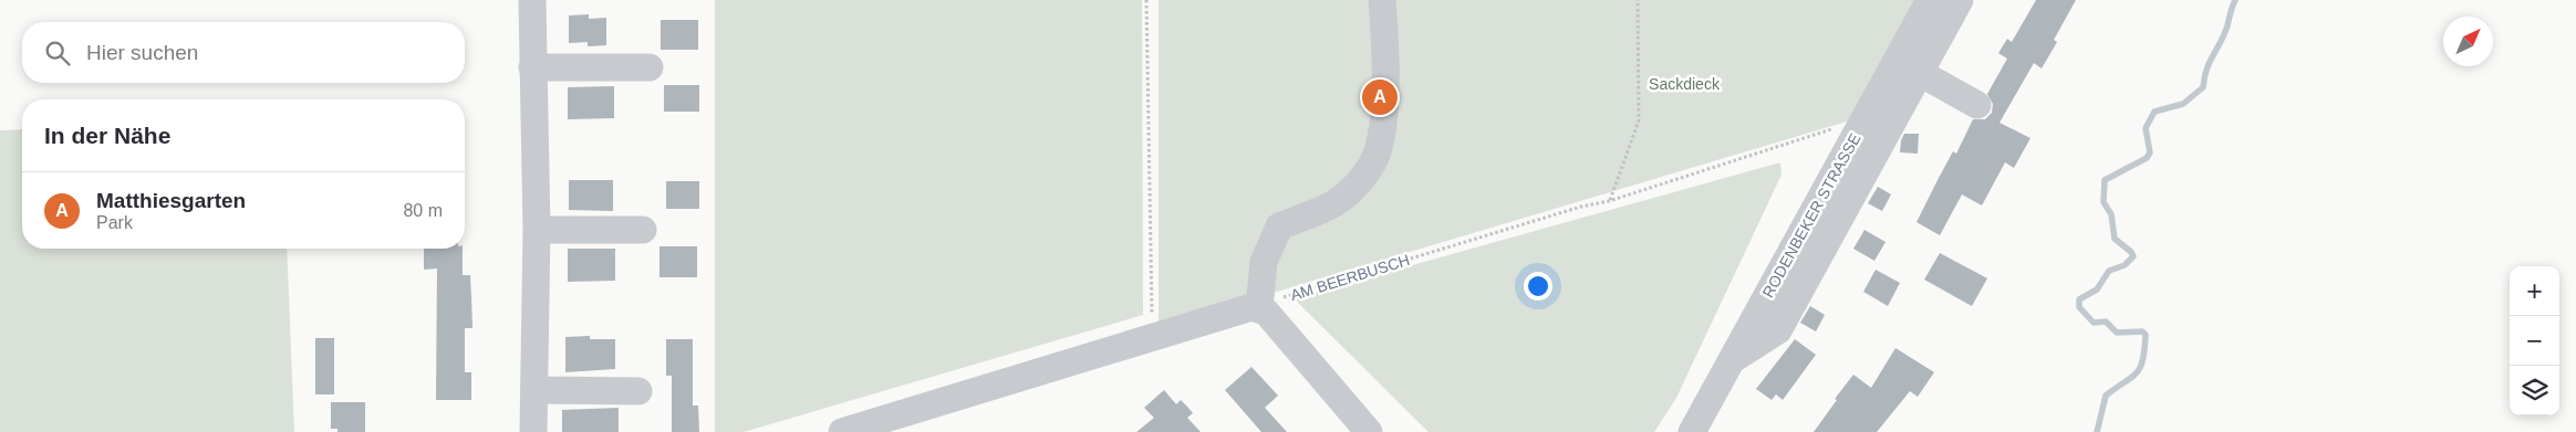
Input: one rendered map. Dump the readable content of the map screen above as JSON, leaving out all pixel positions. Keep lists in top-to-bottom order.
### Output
{
  "streets": {
    "street": ["RODENBEKER STRASSE"],
    "path": ["AM BEERBUSCH"]
  },
  "crossings": [
    ["RODENBEKER STRASSE", "AM BEERBUSCH"]
  ],
  "parks": ["Sackdieck"],
  "north": "top right",
  "page": {
    "search": "Hier suchen",
    "pins": "A",
    "heading": "In der Nähe",
    "list": [
      {
        "mark": "A",
        "name": "Matthiesgarten",
        "note": "Park",
        "value": "80 m"
      }
    ],
    "map_buttons": ["+", "−"]
  }
}
